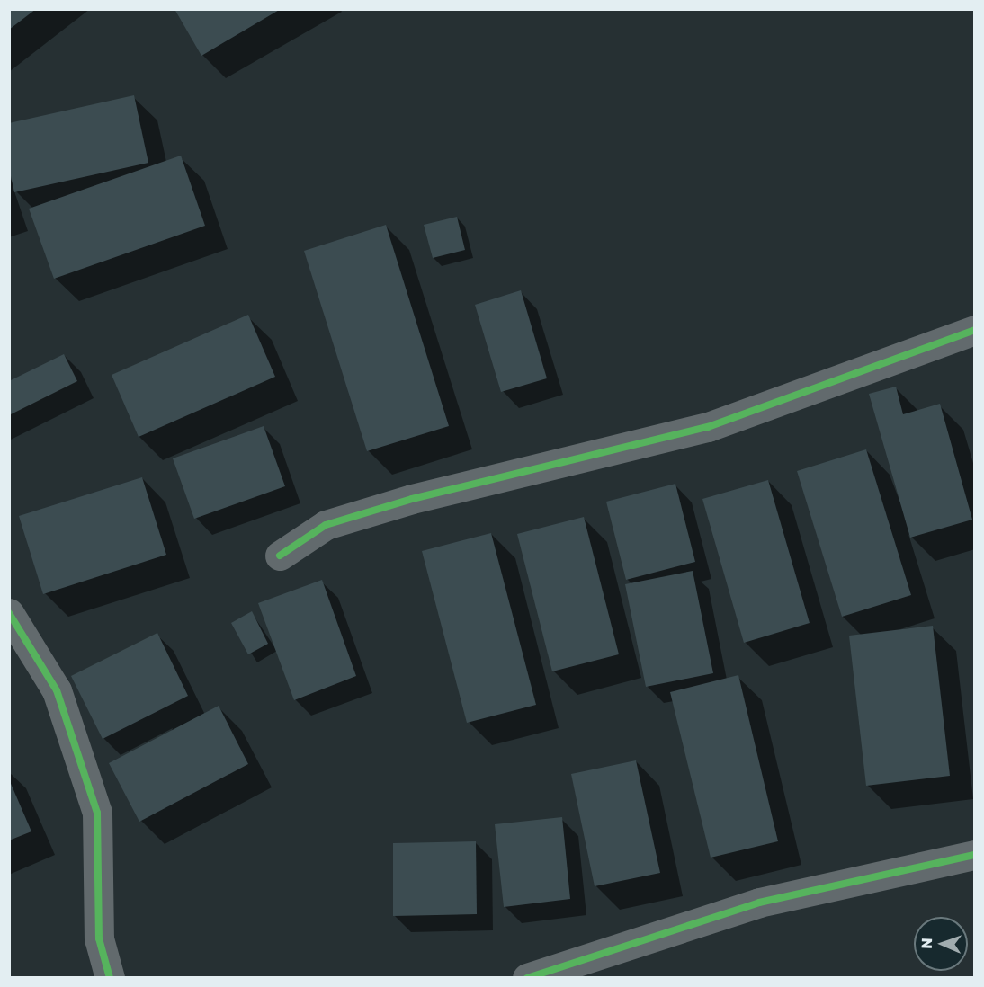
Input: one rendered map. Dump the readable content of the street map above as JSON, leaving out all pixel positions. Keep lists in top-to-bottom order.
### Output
{
  "north": "left"
}
